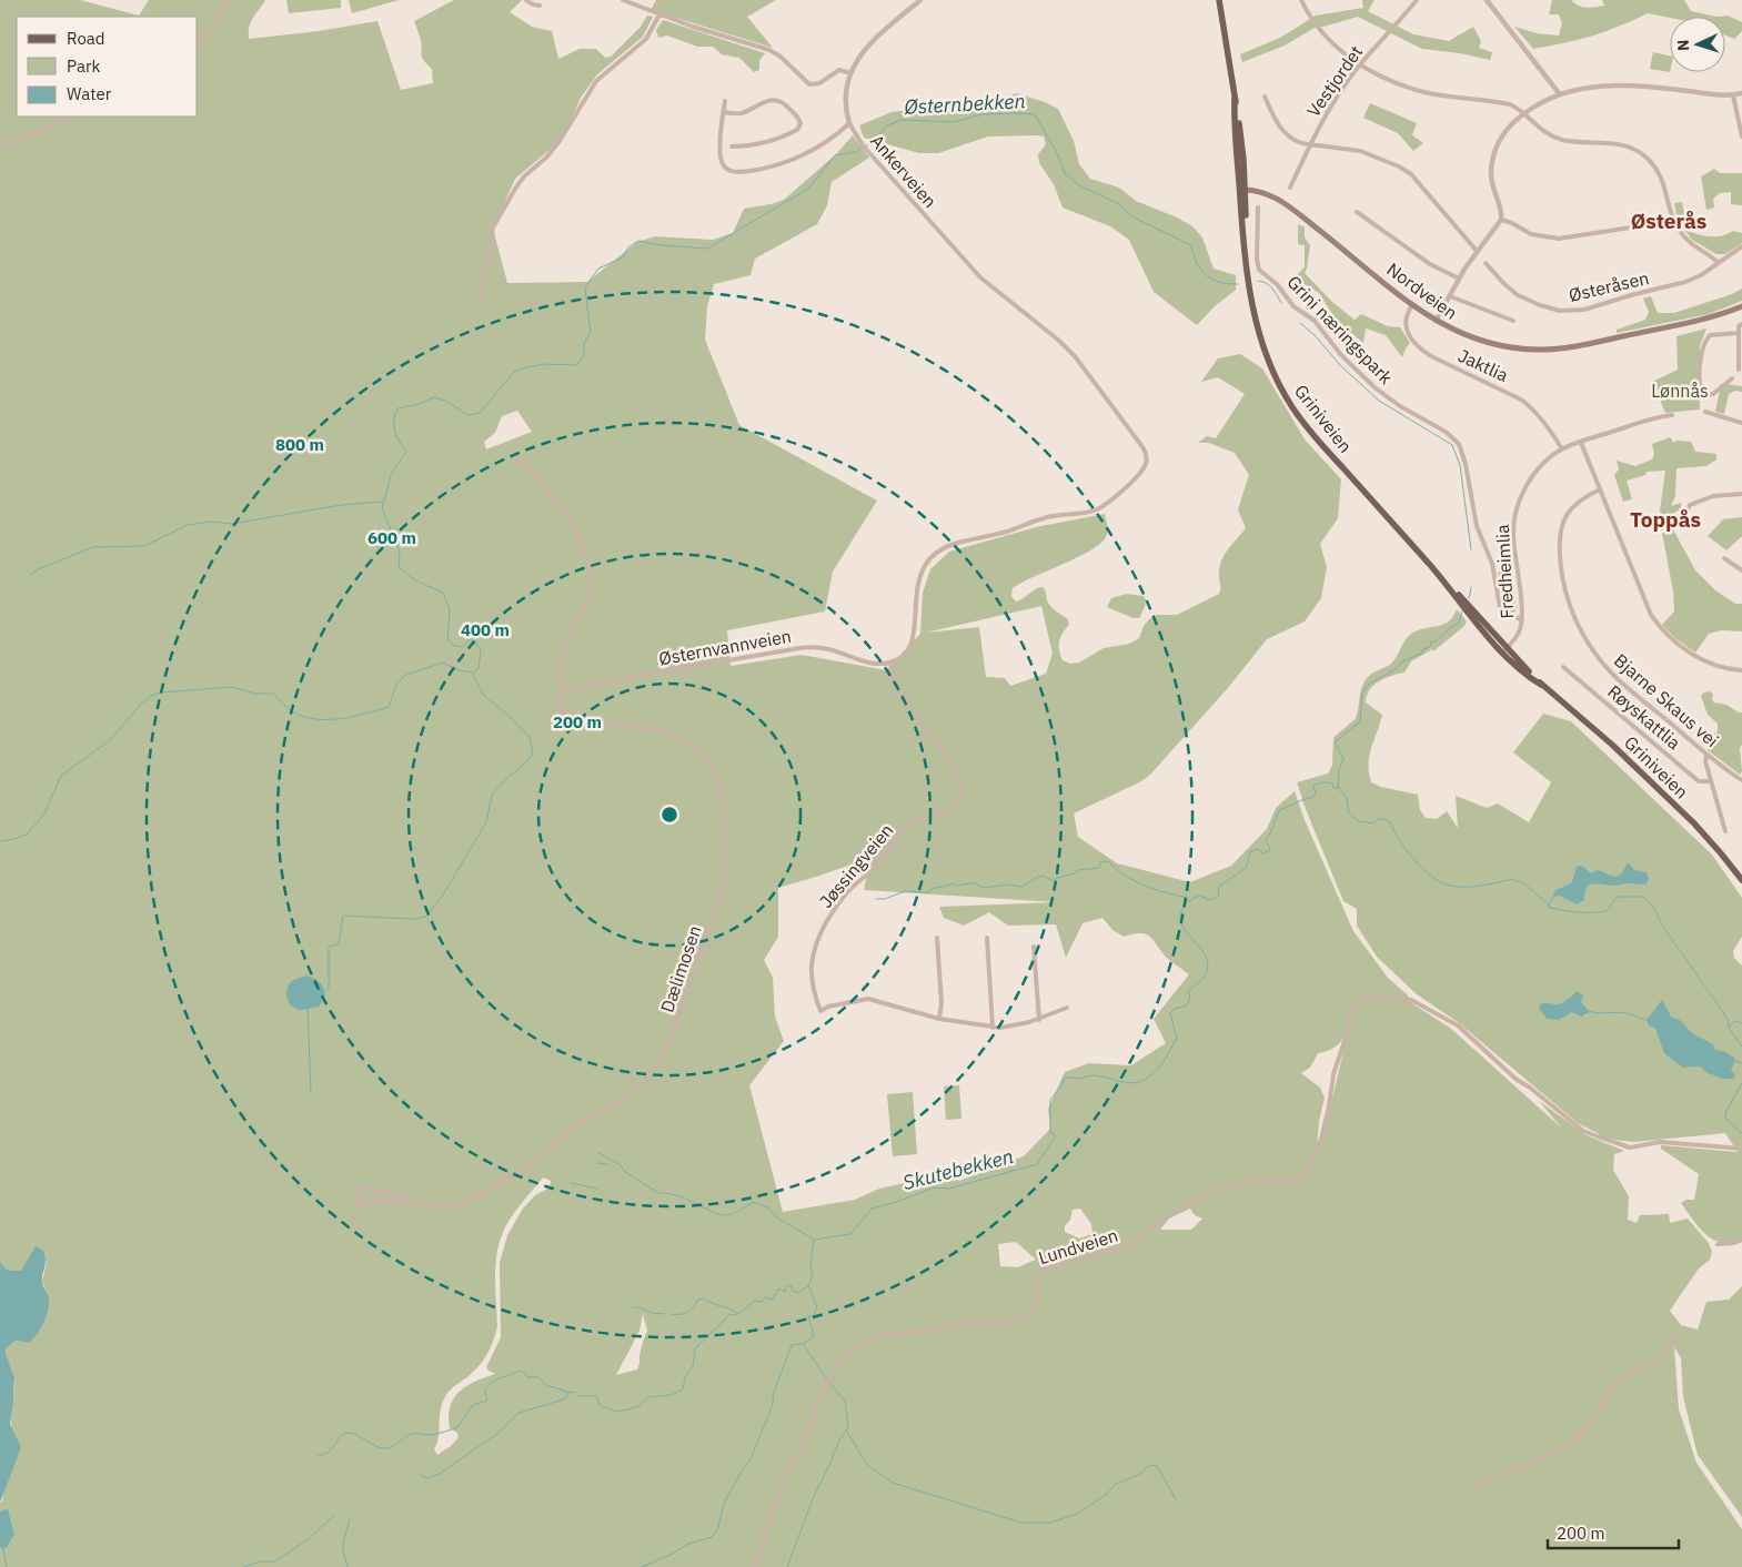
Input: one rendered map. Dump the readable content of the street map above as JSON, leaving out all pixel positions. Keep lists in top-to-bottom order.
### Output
{
  "streets": {
    "main road": ["Nordveien", "Griniveien"],
    "street": [
      "Vestjordet",
      "Ankerveien",
      "Østeråsen",
      "Grini næringspark",
      "Jaktlia",
      "Fredheimlia",
      "Østernvannveien",
      "Bjarne Skaus vei",
      "Røyskattlia",
      "Jøssingveien",
      "Dælimosen",
      "Lundveien"
    ]
  },
  "crossings": [
    ["Ankerveien", "Østernvannveien"],
    ["Ankerveien", "Jøssingveien"],
    ["Nordveien", "Jaktlia"],
    ["Nordveien", "Griniveien"],
    ["Grini næringspark", "Fredheimlia"],
    ["Jaktlia", "Fredheimlia"],
    ["Griniveien", "Fredheimlia"],
    ["Østernvannveien", "Jøssingveien"],
    ["Østernvannveien", "Dælimosen"]
  ],
  "districts": ["Østerås", "Toppås"],
  "water": ["Østernbekken", "Skutebekken"],
  "parks": ["Lønnås"],
  "legend": ["Road", "Park", "Water"],
  "scale_bar": "200 m",
  "north": "left",
  "rings": [
    "800 m",
    "600 m",
    "400 m",
    "200 m"
  ]
}
